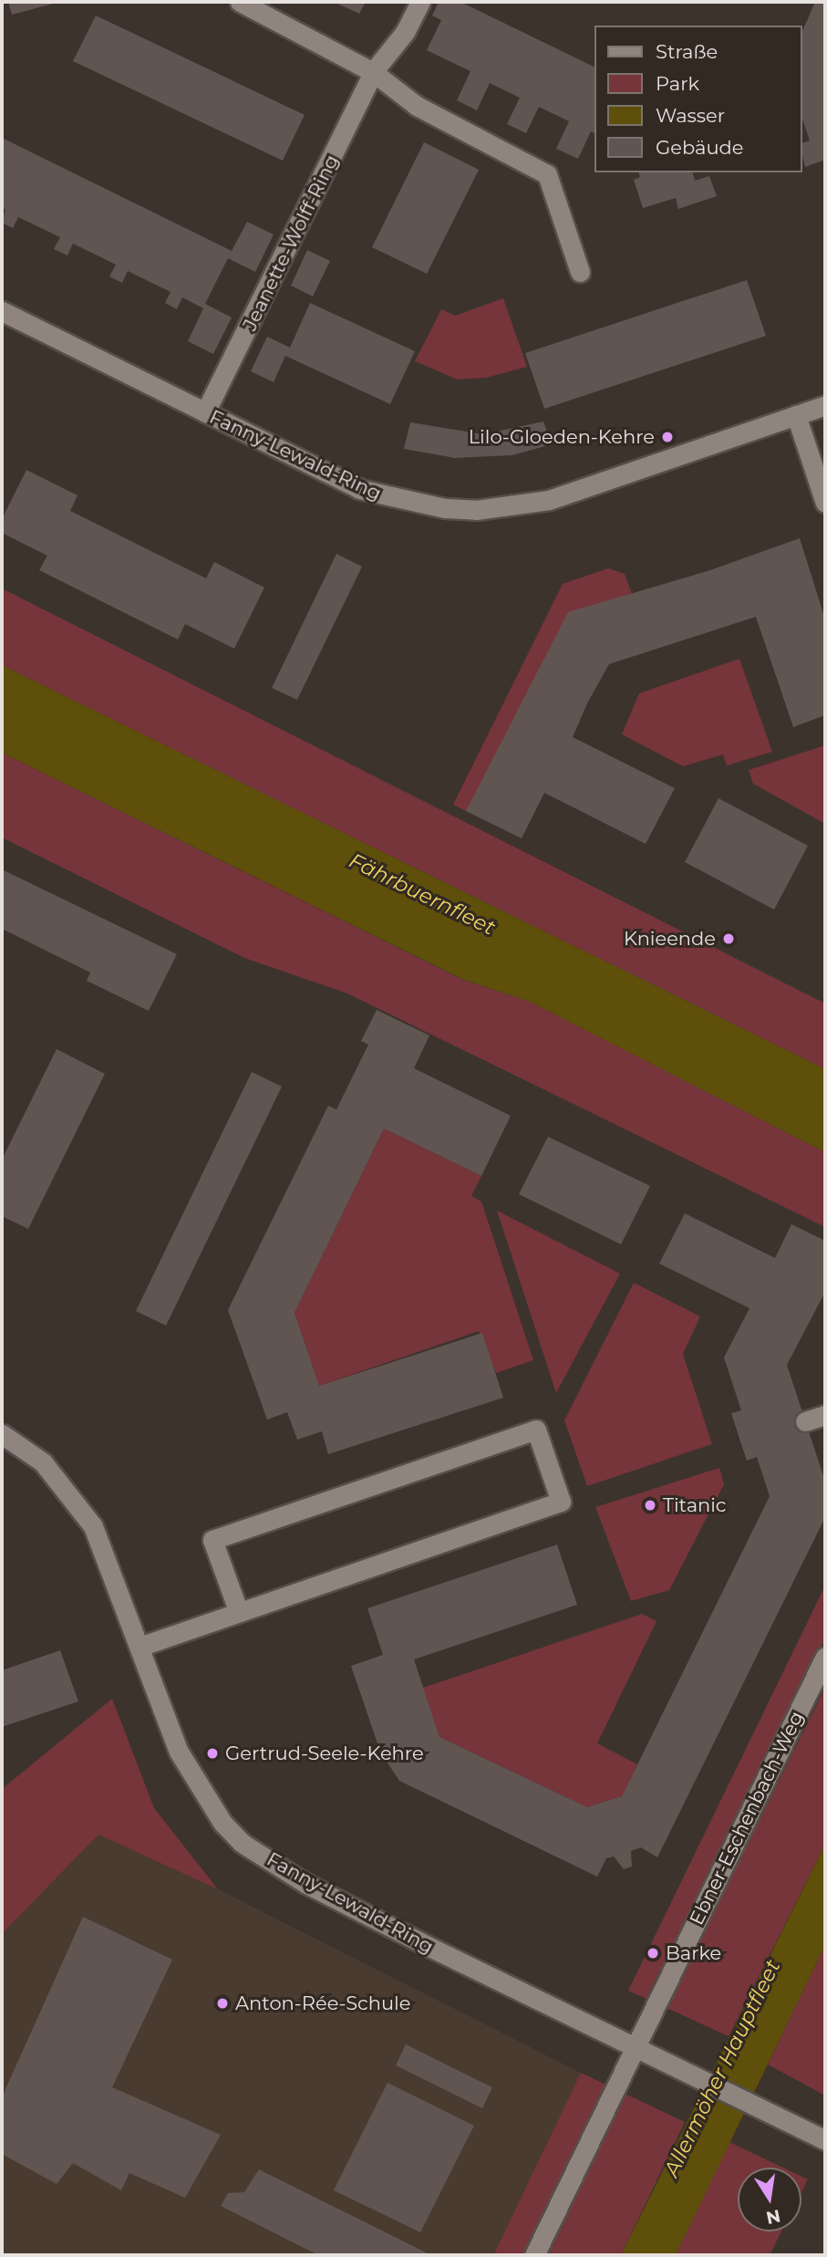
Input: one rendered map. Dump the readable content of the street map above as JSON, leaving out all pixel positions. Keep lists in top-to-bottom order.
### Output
{
  "streets": {
    "street": ["Jeanette-Wolff-Ring", "Fanny-Lewald-Ring", "Ebner-Eschenbach-Weg"]
  },
  "crossings": [
    ["Jeanette-Wolff-Ring", "Fanny-Lewald-Ring"],
    ["Fanny-Lewald-Ring", "Ebner-Eschenbach-Weg"]
  ],
  "water": ["Fährbuernfleet", "Allermöher Hauptfleet"],
  "places": [
    "Lilo-Gloeden-Kehre",
    "Knieende",
    "Titanic",
    "Gertrud-Seele-Kehre",
    "Barke",
    "Anton-Rée-Schule"
  ],
  "legend": [
    "Straße",
    "Park",
    "Wasser",
    "Gebäude"
  ],
  "north": "bottom"
}
